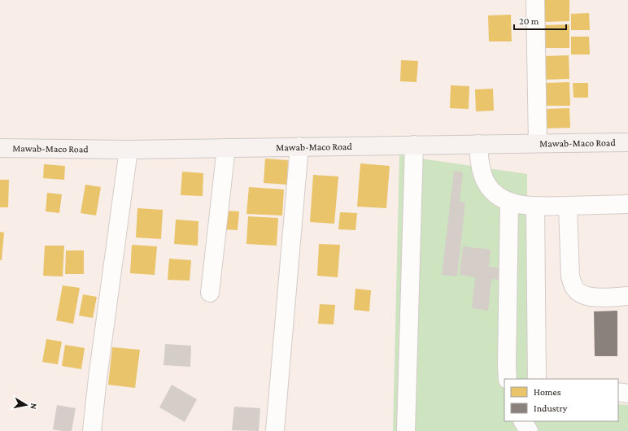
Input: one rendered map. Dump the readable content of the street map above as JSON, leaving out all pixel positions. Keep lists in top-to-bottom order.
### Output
{
  "streets": {
    "main road": ["Mawab-Maco Road"]
  },
  "legend": ["Homes", "Industry"],
  "scale_bar": "20 m",
  "north": "right"
}
